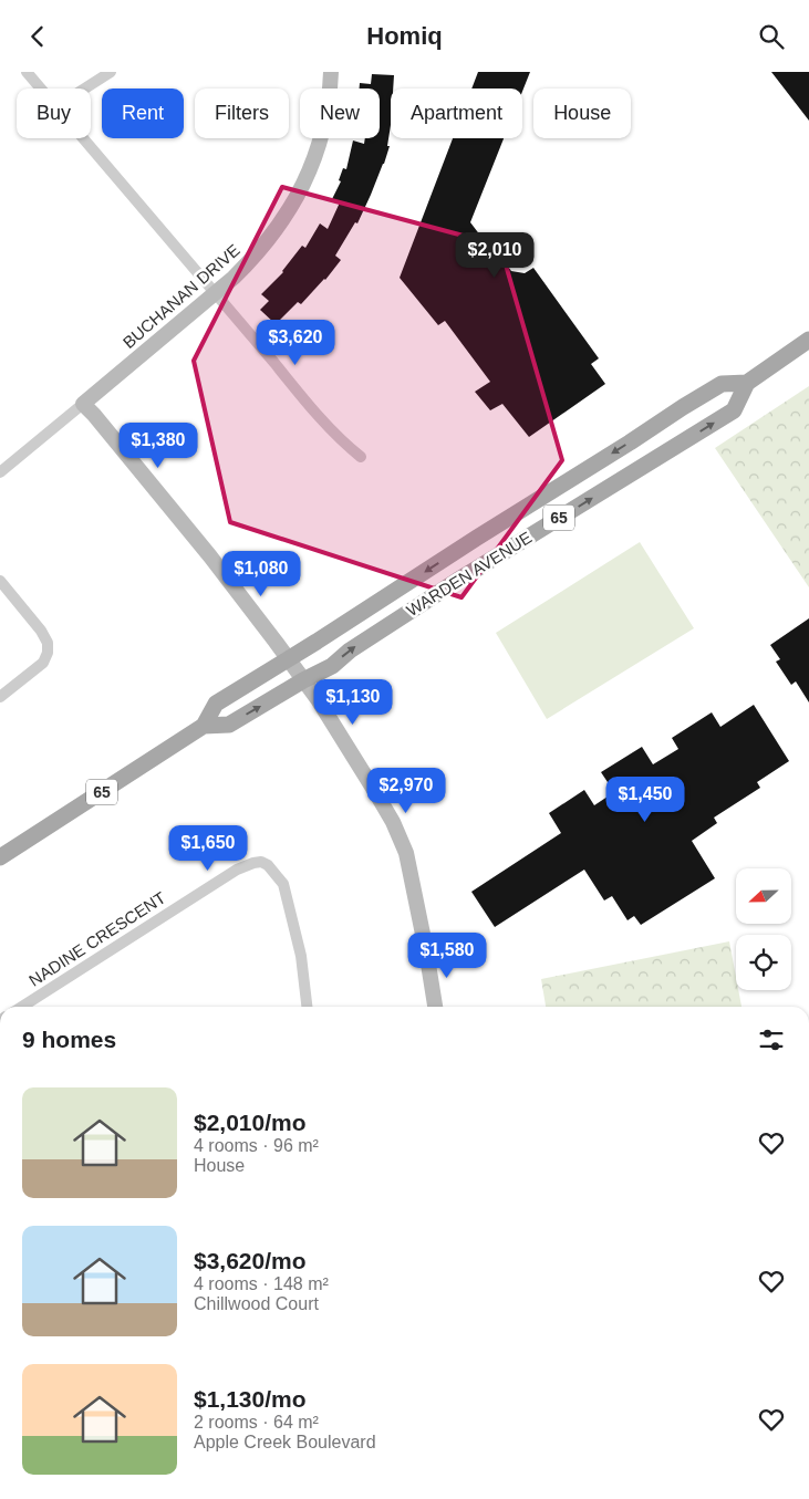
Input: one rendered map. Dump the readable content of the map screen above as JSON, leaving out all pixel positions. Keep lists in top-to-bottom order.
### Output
{
  "streets": {
    "main road": ["65", "WARDEN AVENUE"],
    "street": ["BUCHANAN DRIVE", "NADINE CRESCENT"]
  },
  "north": "left",
  "page": {
    "header": "Homiq",
    "chip": [
      "Buy",
      "Rent",
      "Filters",
      "New",
      "Apartment",
      "House"
    ],
    "price": [
      "$2,010",
      "$3,620",
      "$1,380",
      "$1,080",
      "$1,130",
      "$2,970",
      "$1,450",
      "$1,650",
      "$1,580"
    ],
    "heading": "9 homes",
    "list": [
      {
        "name": "$2,010/mo",
        "note": "4 rooms · 96 m² · House"
      },
      {
        "name": "$3,620/mo",
        "note": "4 rooms · 148 m² · Chillwood Court"
      },
      {
        "name": "$1,130/mo",
        "note": "2 rooms · 64 m² · Apple Creek Boulevard"
      }
    ]
  }
}
